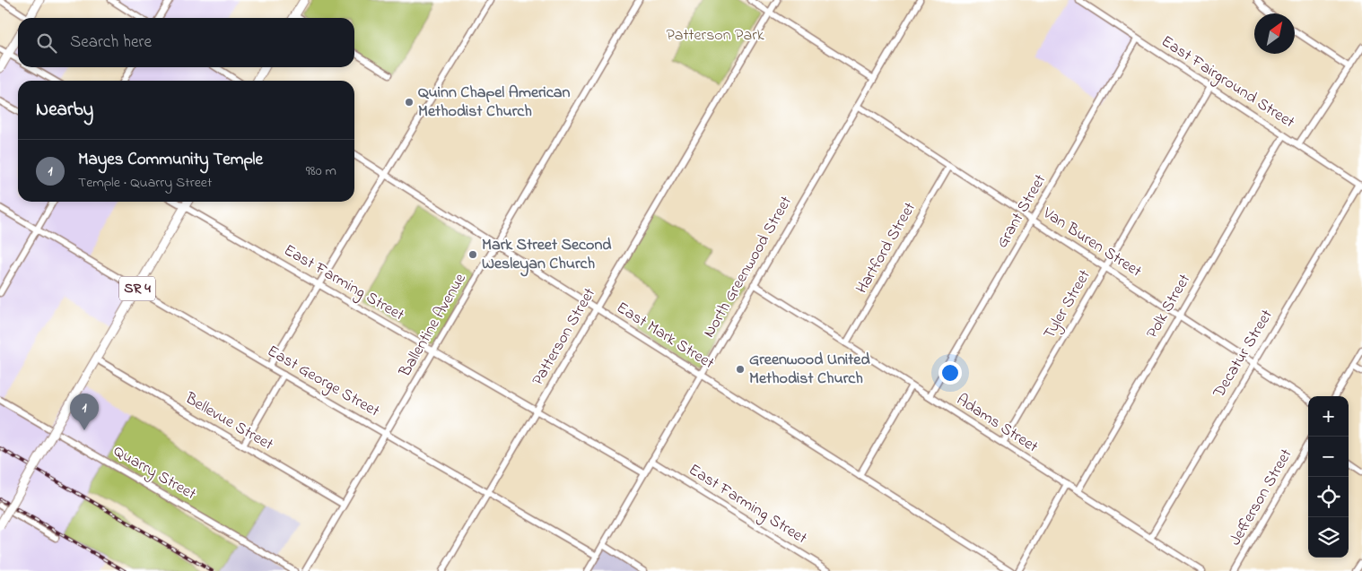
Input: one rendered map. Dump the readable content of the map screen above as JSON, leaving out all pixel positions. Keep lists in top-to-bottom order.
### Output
{
  "streets": {
    "main road": ["SR 4"],
    "street": [
      "East Fairground Street",
      "Grant Street",
      "Van Buren Street",
      "Hartford Street",
      "North Greenwood Street",
      "East Farming Street",
      "Tyler Street",
      "Polk Street",
      "Ballentine Avenue",
      "East Mark Street",
      "Patterson Street",
      "Decatur Street",
      "East George Street",
      "Bellevue Street",
      "Adams Street",
      "Quarry Street",
      "Jefferson Street"
    ]
  },
  "crossings": [
    ["East Fairground Street", "Grant Street"],
    ["East Fairground Street", "Tyler Street"],
    ["East Fairground Street", "Polk Street"],
    ["East Fairground Street", "Decatur Street"],
    ["Grant Street", "Van Buren Street"],
    ["Grant Street", "Adams Street"],
    ["Van Buren Street", "Hartford Street"],
    ["Van Buren Street", "North Greenwood Street"],
    ["Van Buren Street", "Tyler Street"],
    ["Van Buren Street", "Polk Street"],
    ["Van Buren Street", "Decatur Street"],
    ["Hartford Street", "Adams Street"],
    ["North Greenwood Street", "East Farming Street"],
    ["North Greenwood Street", "East Mark Street"],
    ["North Greenwood Street", "East George Street"],
    ["North Greenwood Street", "Adams Street"],
    ["East Farming Street", "SR 4"],
    ["East Farming Street", "Ballentine Avenue"],
    ["East Farming Street", "Patterson Street"],
    ["SR 4", "East George Street"],
    ["Tyler Street", "Adams Street"],
    ["Polk Street", "Adams Street"],
    ["Ballentine Avenue", "East Mark Street"],
    ["Ballentine Avenue", "East George Street"],
    ["Ballentine Avenue", "Bellevue Street"],
    ["East Mark Street", "Patterson Street"],
    ["Patterson Street", "East George Street"],
    ["Decatur Street", "Adams Street"]
  ],
  "parks": ["Patterson Park"],
  "places": ["Quinn Chapel American Methodist Church", "Mark Street Second Wesleyan Church", "Greenwood United Methodist Church"],
  "north": "top right",
  "page": {
    "search": "Search here",
    "heading": "Nearby",
    "list": [
      {
        "mark": "1",
        "name": "Mayes Community Temple",
        "note": "Temple · Quarry Street",
        "value": "980 m"
      }
    ],
    "pins": "1",
    "map_buttons": ["+", "−"]
  }
}
